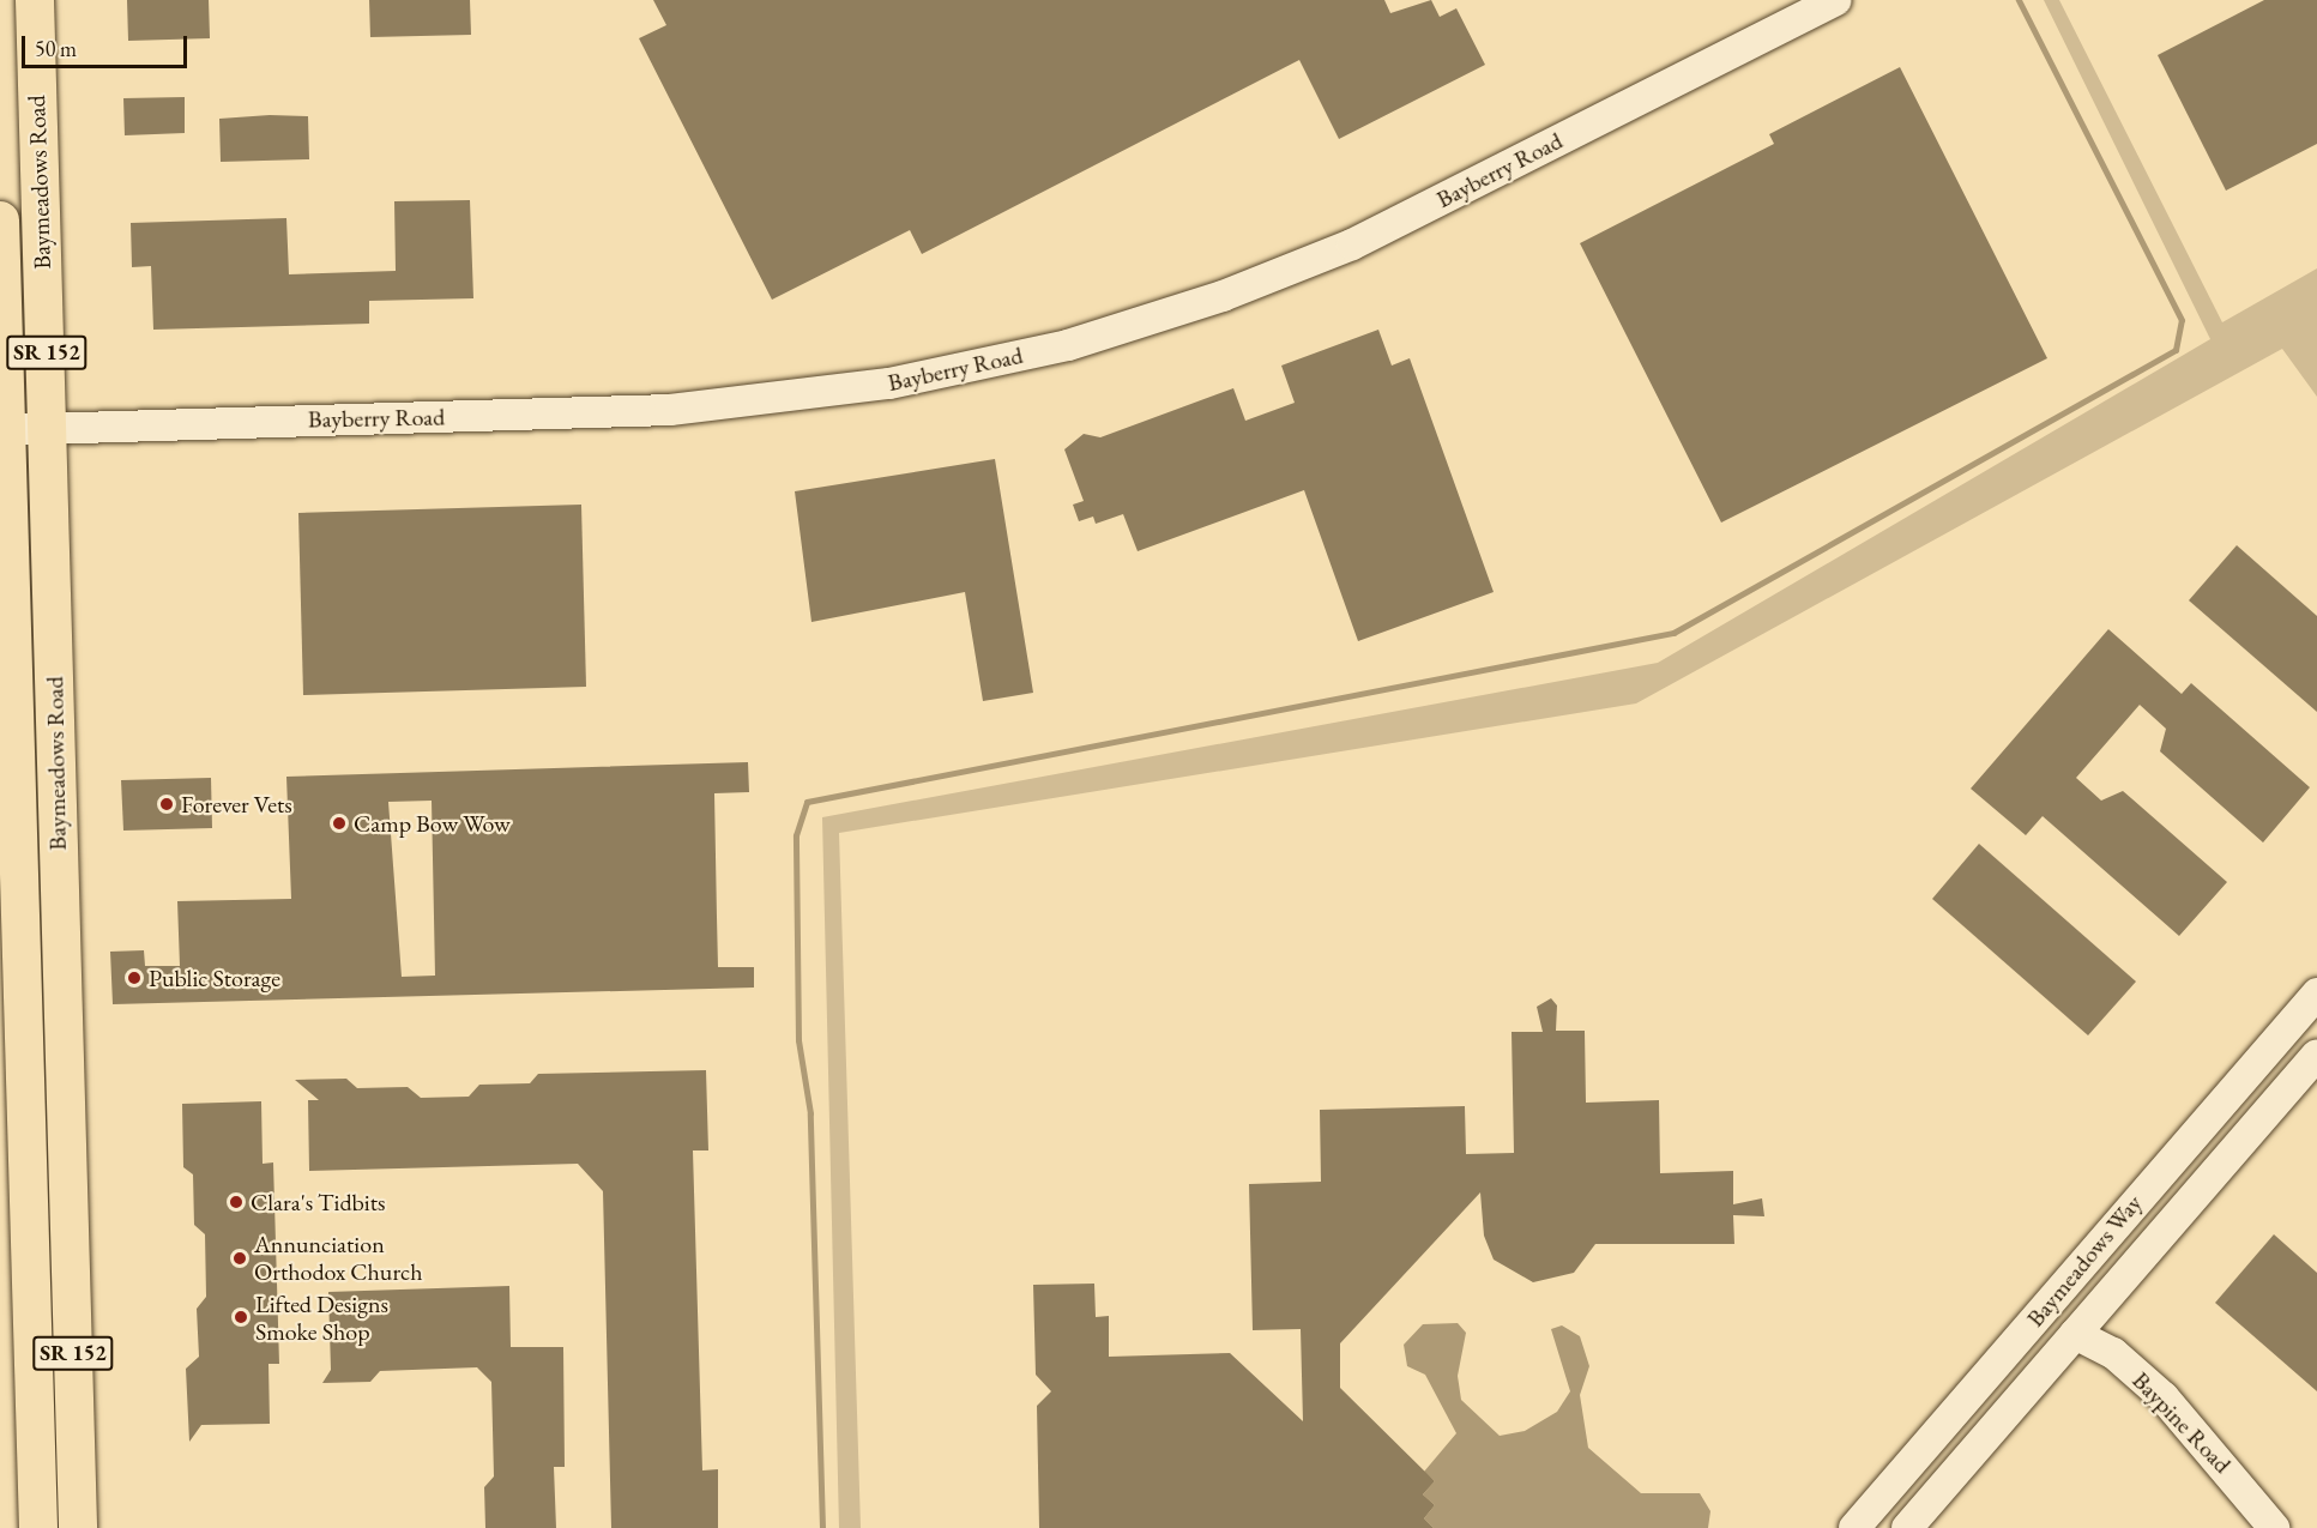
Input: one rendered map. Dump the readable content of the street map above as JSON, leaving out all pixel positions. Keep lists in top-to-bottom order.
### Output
{
  "streets": {
    "main road": ["Baymeadows Road", "SR 152"],
    "street": ["Bayberry Road", "Baymeadows Way", "Baypine Road"]
  },
  "crossings": [
    ["Bayberry Road", "Baymeadows Road"],
    ["Baymeadows Way", "Baypine Road"]
  ],
  "places": [
    "Forever Vets",
    "Camp Bow Wow",
    "Public Storage",
    "Clara's Tidbits",
    "Annunciation Orthodox Church",
    "Lifted Designs Smoke Shop"
  ],
  "scale_bar": "50 m"
}
